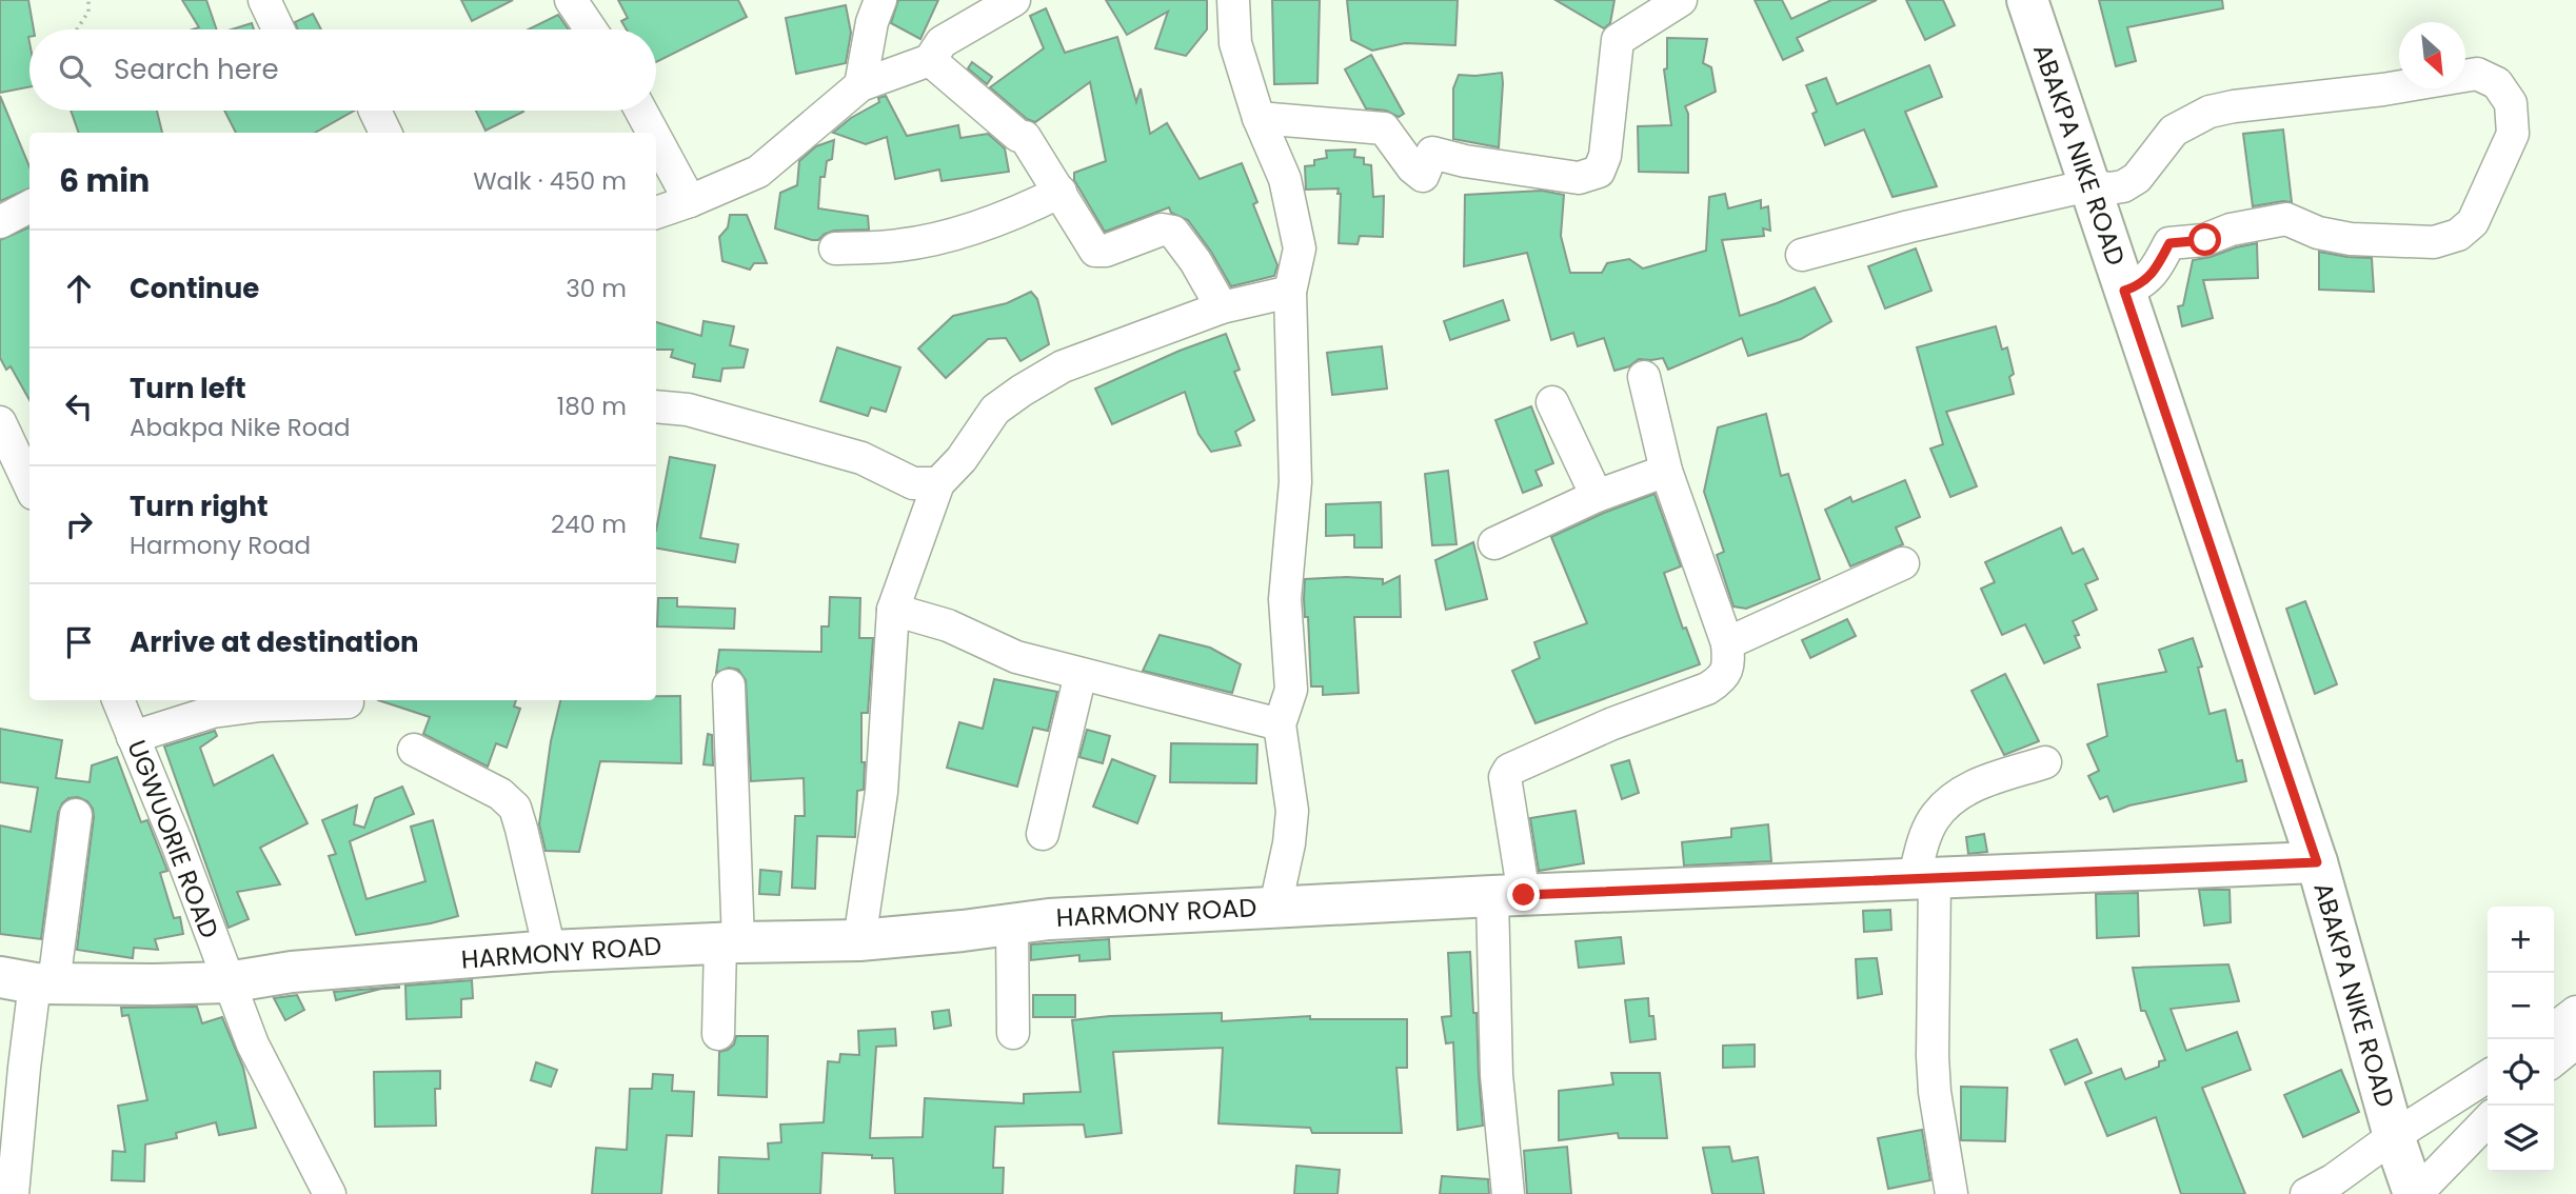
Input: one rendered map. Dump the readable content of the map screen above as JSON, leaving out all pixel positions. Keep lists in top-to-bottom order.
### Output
{
  "streets": {
    "main road": ["ABAKPA NIKE ROAD", "HARMONY ROAD"],
    "street": ["UGWUORIE ROAD"]
  },
  "crossings": [
    ["ABAKPA NIKE ROAD", "HARMONY ROAD"],
    ["UGWUORIE ROAD", "HARMONY ROAD"]
  ],
  "north": "bottom right",
  "page": {
    "search": "Search here",
    "heading": ["6 min", "Walk · 450 m"],
    "list": [
      ["Continue", "30 m"],
      ["Turn left", "Abakpa Nike Road", "180 m"],
      ["Turn right", "Harmony Road", "240 m"],
      "Arrive at destination"
    ],
    "map_buttons": ["+", "−"]
  }
}
